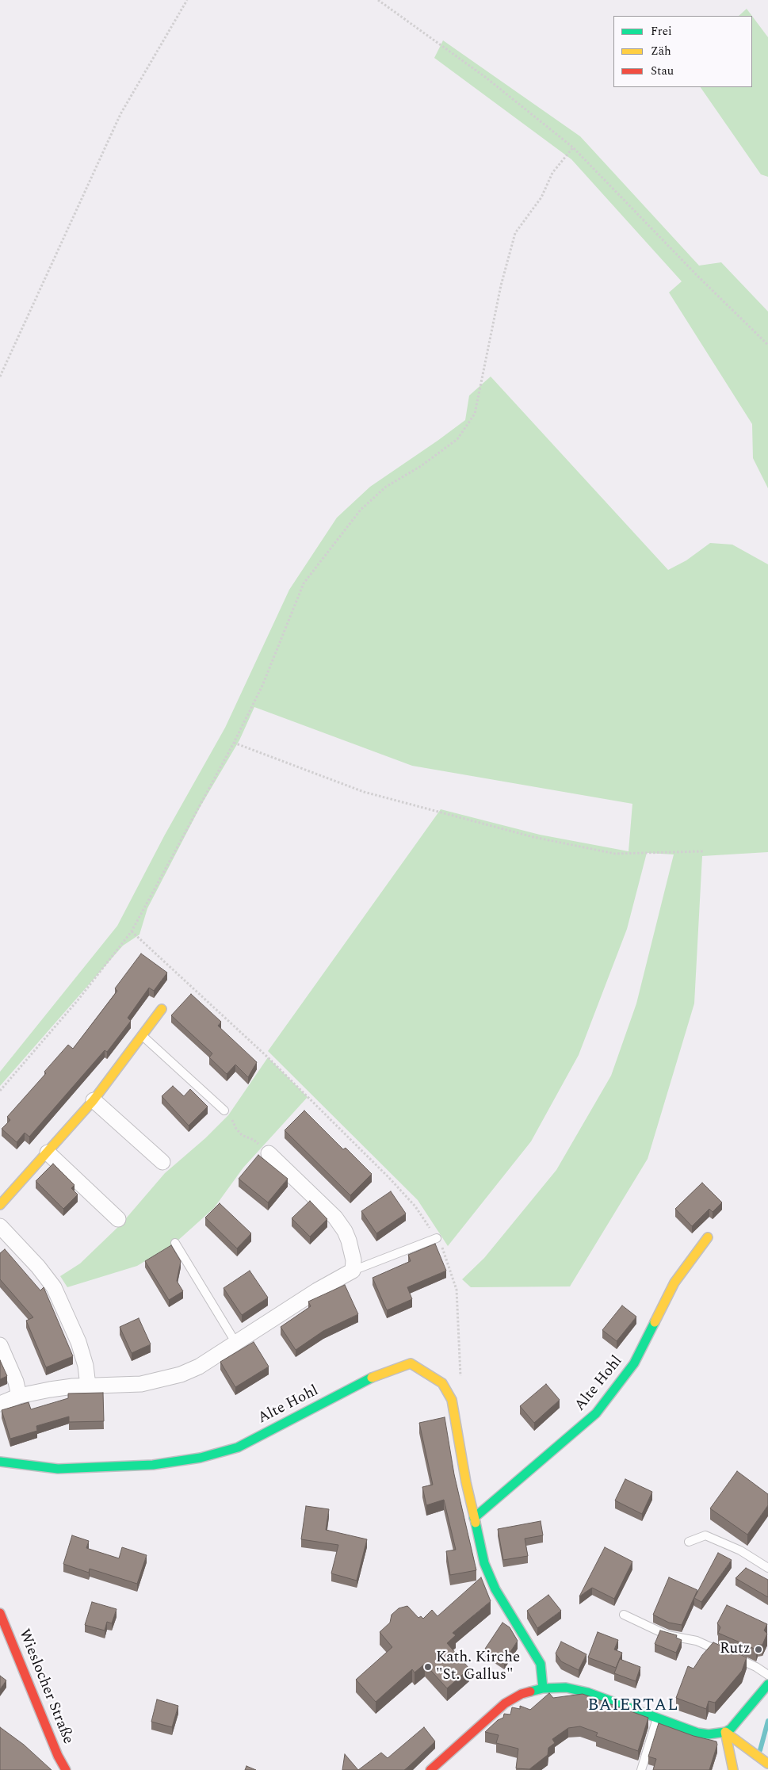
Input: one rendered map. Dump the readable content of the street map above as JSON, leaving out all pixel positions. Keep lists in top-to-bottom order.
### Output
{
  "streets": {
    "street": ["Alte Hohl", "Wieslocher Straße"]
  },
  "districts": ["BAIERTAL"],
  "places": ["Rutz", "Kath. Kirche \"St. Gallus\""],
  "legend": ["Frei", "Zäh", "Stau"]
}
